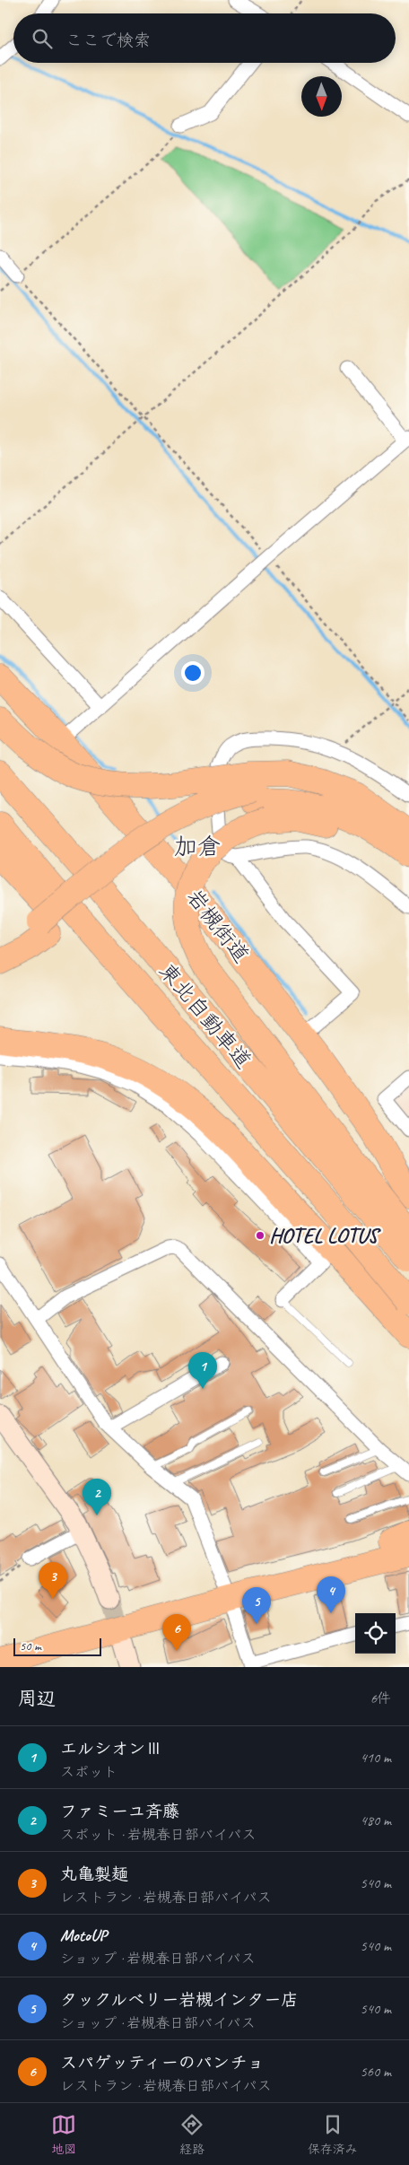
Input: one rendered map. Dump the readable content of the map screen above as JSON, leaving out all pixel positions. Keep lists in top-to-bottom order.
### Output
{
  "streets": {
    "highway": ["岩槻街道", "東北自動車道"]
  },
  "districts": ["加倉"],
  "places": ["HOTEL LOTUS"],
  "scale_bar": "50 m",
  "north": "bottom",
  "page": {
    "search": "ここで検索",
    "pins": [
      "1",
      "2",
      "3",
      "4",
      "5",
      "6"
    ],
    "scale": "50 m",
    "heading": ["周辺", "6件"],
    "list": [
      {
        "mark": "1",
        "name": "エルシオンⅢ",
        "note": "スポット",
        "value": "410 m"
      },
      {
        "mark": "2",
        "name": "ファミーユ斉藤",
        "note": "スポット · 岩槻春日部バイパス",
        "value": "480 m"
      },
      {
        "mark": "3",
        "name": "丸亀製麺",
        "note": "レストラン · 岩槻春日部バイパス",
        "value": "540 m"
      },
      {
        "mark": "4",
        "name": "MotoUP",
        "note": "ショップ · 岩槻春日部バイパス",
        "value": "540 m"
      },
      {
        "mark": "5",
        "name": "タックルベリー岩槻インター店",
        "note": "ショップ · 岩槻春日部バイパス",
        "value": "540 m"
      },
      {
        "mark": "6",
        "name": "スパゲッティーのパンチョ",
        "note": "レストラン · 岩槻春日部バイパス",
        "value": "560 m"
      }
    ],
    "nav": ["地図", "経路", "保存済み"]
  }
}
